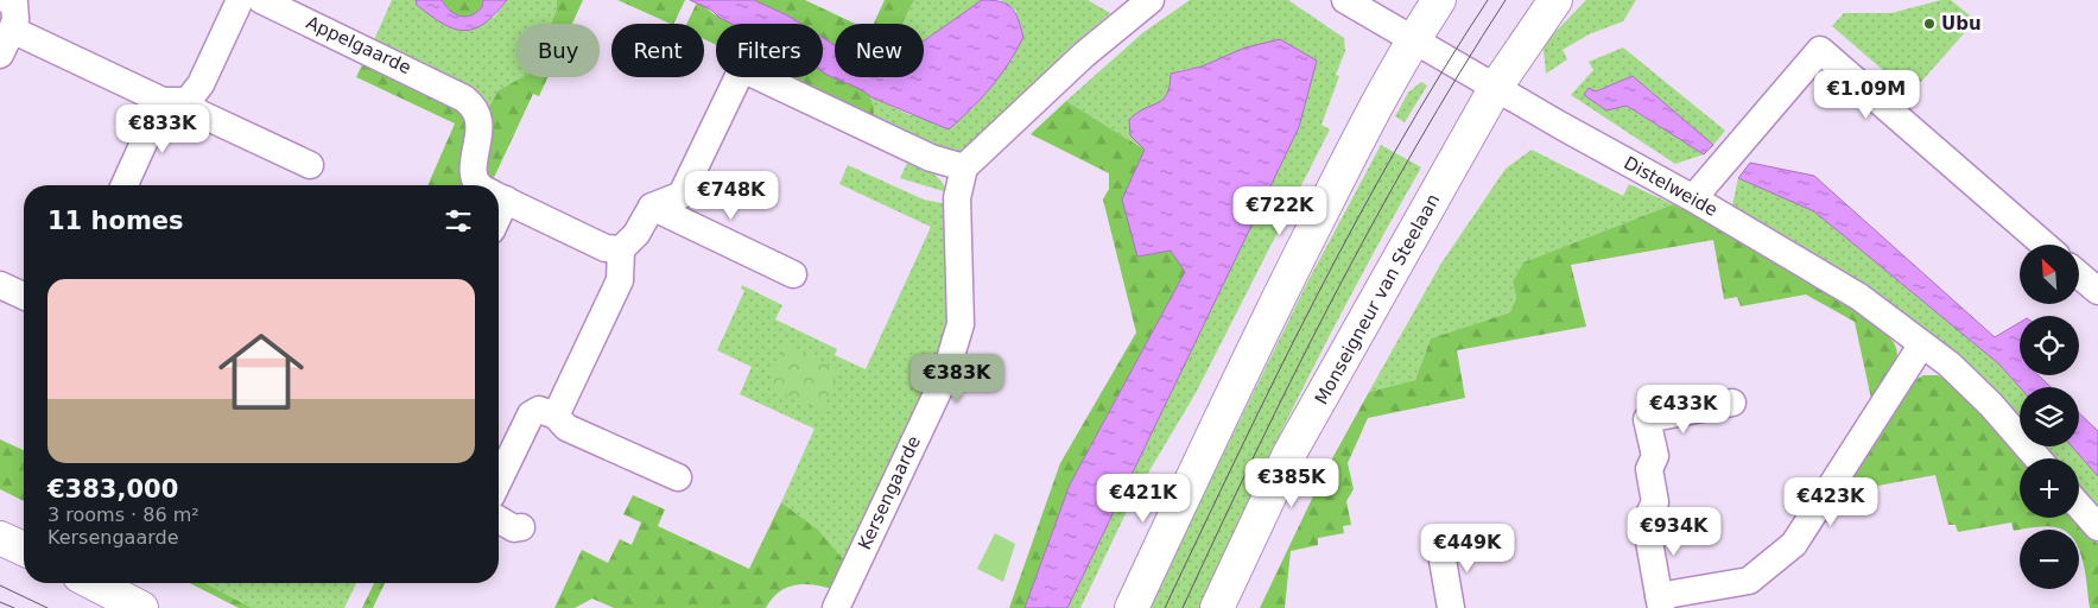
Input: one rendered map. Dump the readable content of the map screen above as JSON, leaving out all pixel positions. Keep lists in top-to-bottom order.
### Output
{
  "streets": {
    "main road": ["Monseigneur van Steelaan"],
    "street": ["Appelgaarde", "Distelweide", "Kersengaarde"]
  },
  "crossings": [
    ["Distelweide", "Monseigneur van Steelaan"]
  ],
  "places": ["Ubu"],
  "north": "top left",
  "page": {
    "chip": [
      "Buy",
      "Rent",
      "Filters",
      "New"
    ],
    "price": [
      "€1.09M",
      "€833K",
      "€748K",
      "€722K",
      "€383K",
      "€433K",
      "€385K",
      "€421K",
      "€423K",
      "€934K",
      "€449K"
    ],
    "heading": "11 homes",
    "map_buttons": ["+", "−"],
    "list": [
      {
        "name": "€383,000",
        "note": "3 rooms · 86 m² · Kersengaarde"
      }
    ]
  }
}
